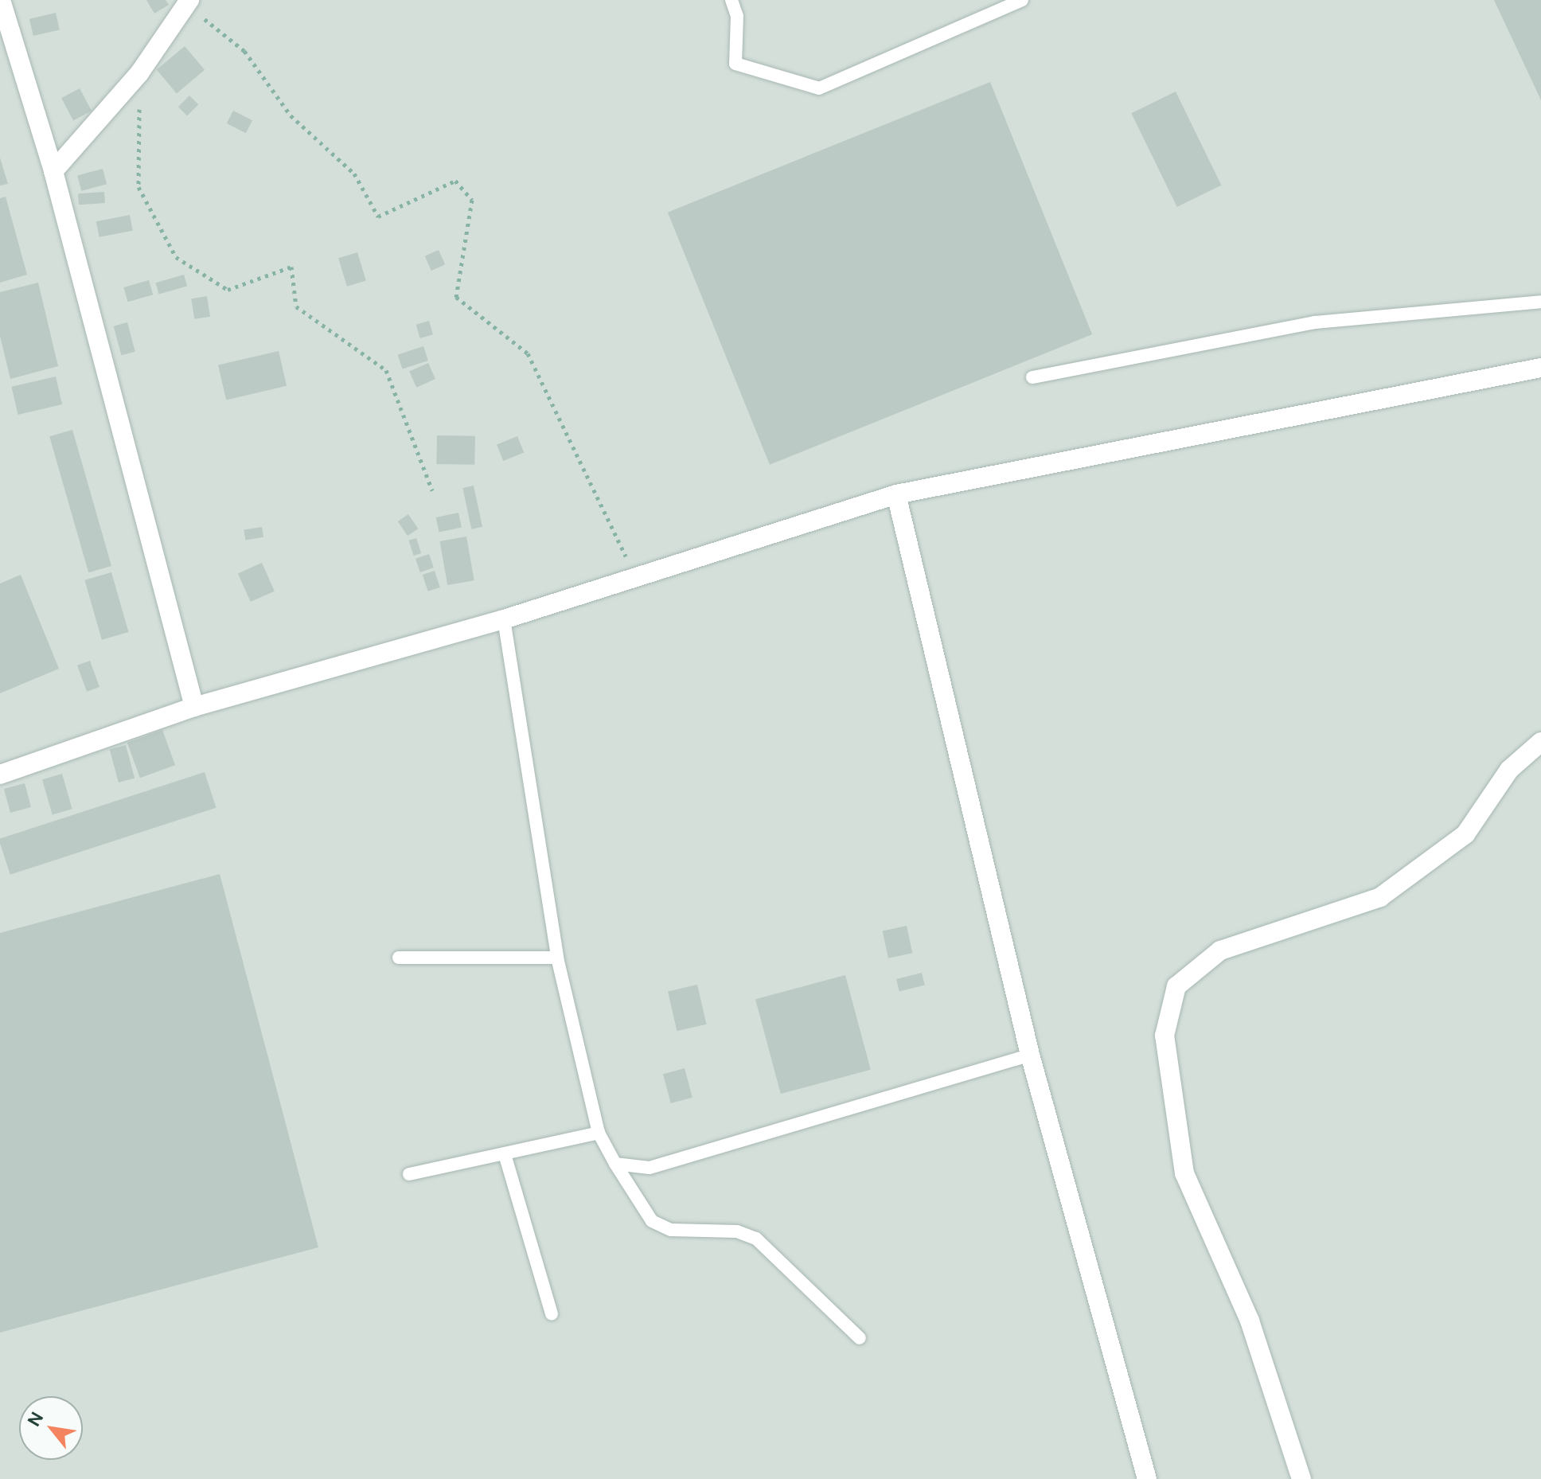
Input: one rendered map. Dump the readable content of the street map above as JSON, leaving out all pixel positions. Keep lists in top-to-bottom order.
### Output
{
  "north": "top left"
}
